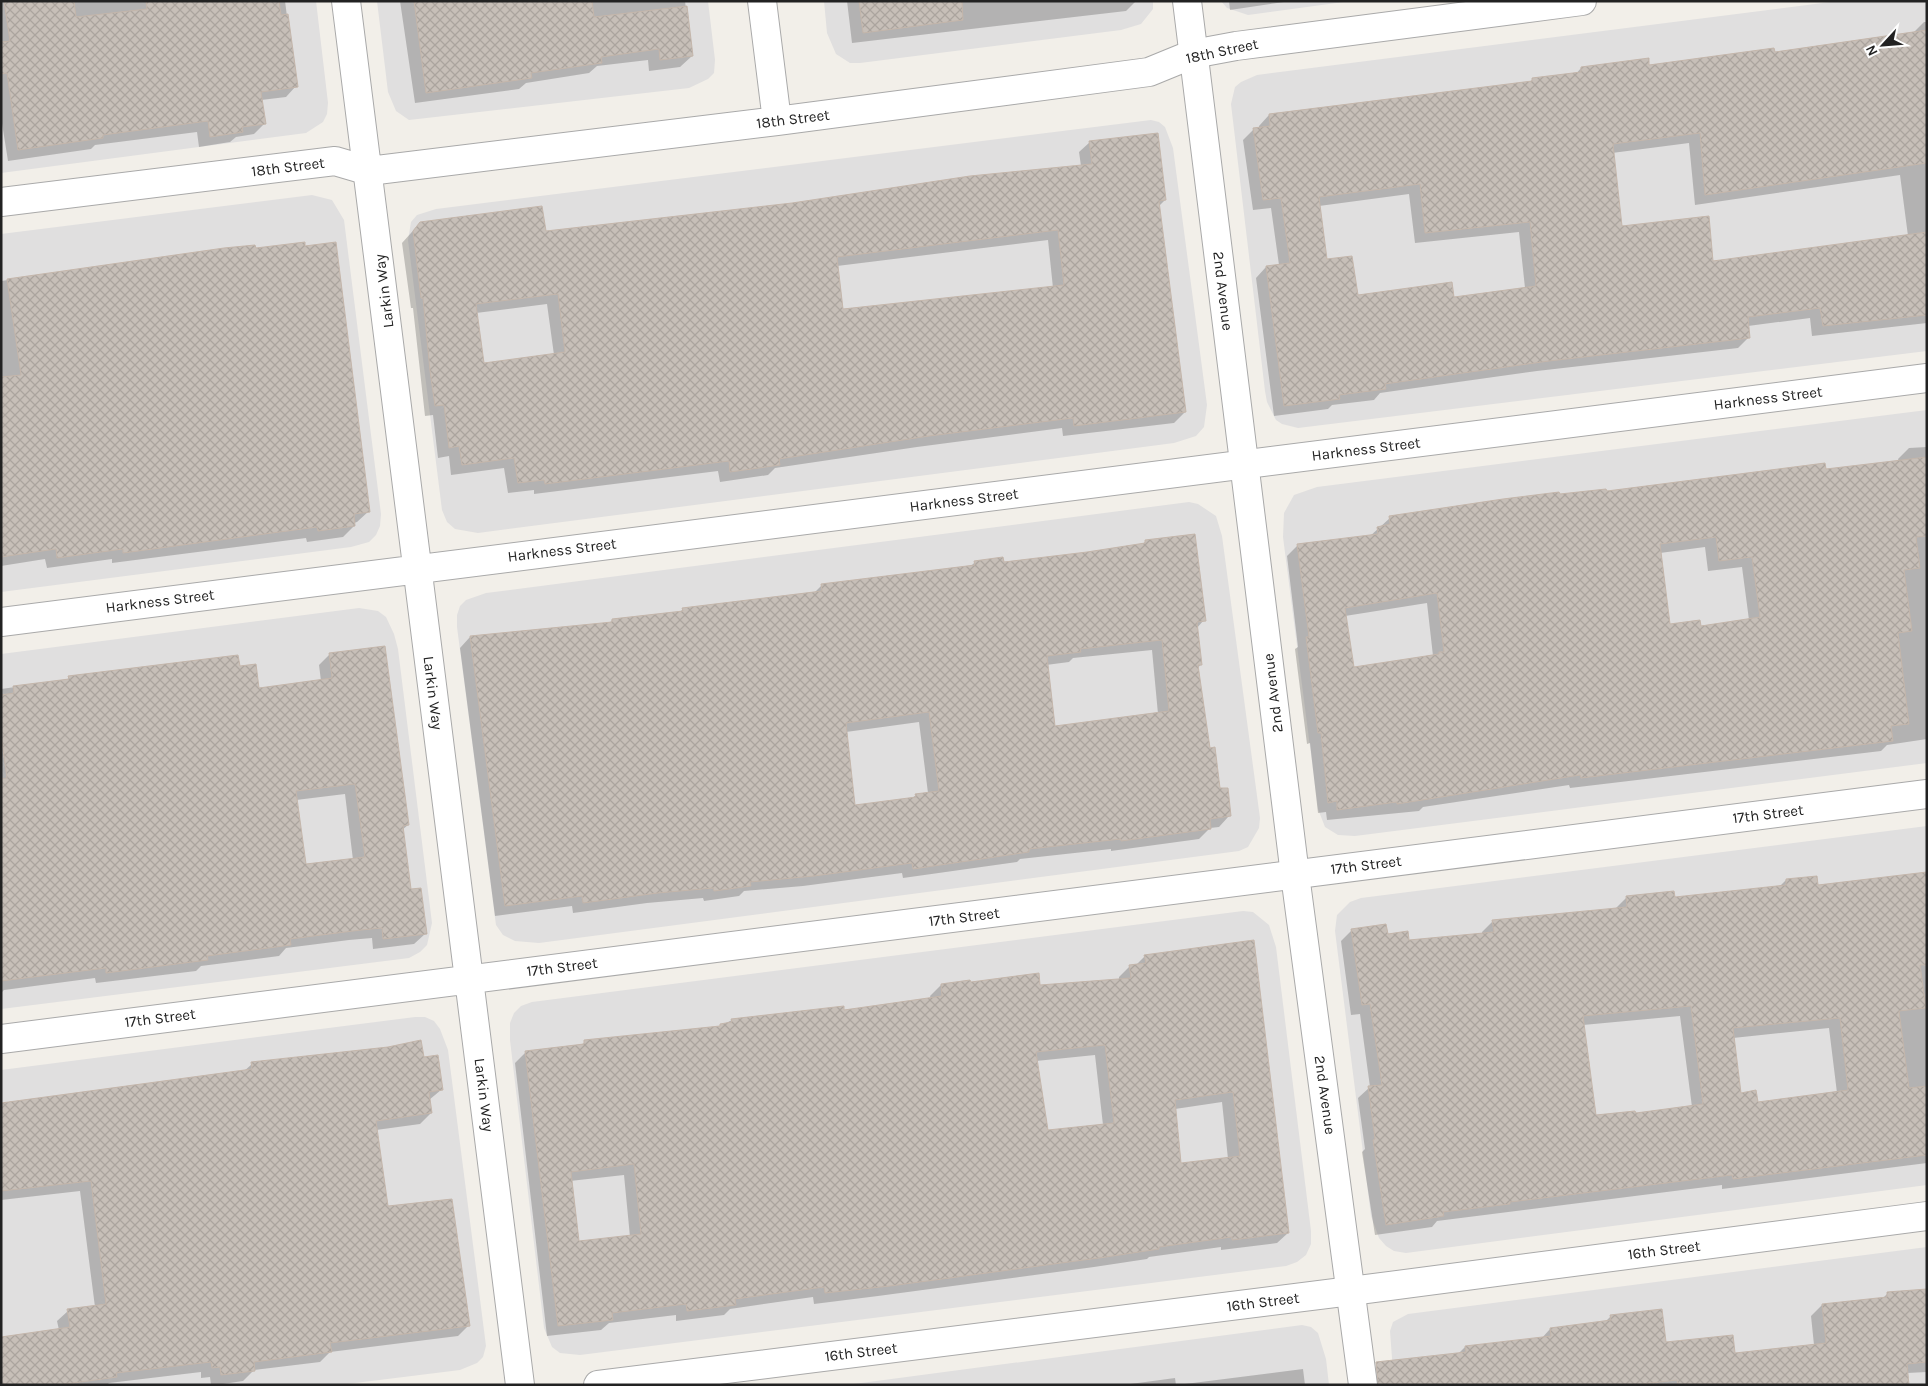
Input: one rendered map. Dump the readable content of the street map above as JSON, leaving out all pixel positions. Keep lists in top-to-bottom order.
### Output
{
  "streets": {
    "street": [
      "18th Street",
      "Larkin Way",
      "2nd Avenue",
      "Harkness Street",
      "17th Street",
      "16th Street"
    ]
  },
  "crossings": [
    ["18th Street", "Larkin Way"],
    ["18th Street", "2nd Avenue"],
    ["Larkin Way", "Harkness Street"],
    ["Larkin Way", "17th Street"],
    ["2nd Avenue", "Harkness Street"],
    ["2nd Avenue", "17th Street"],
    ["2nd Avenue", "16th Street"]
  ],
  "north": "bottom left"
}
